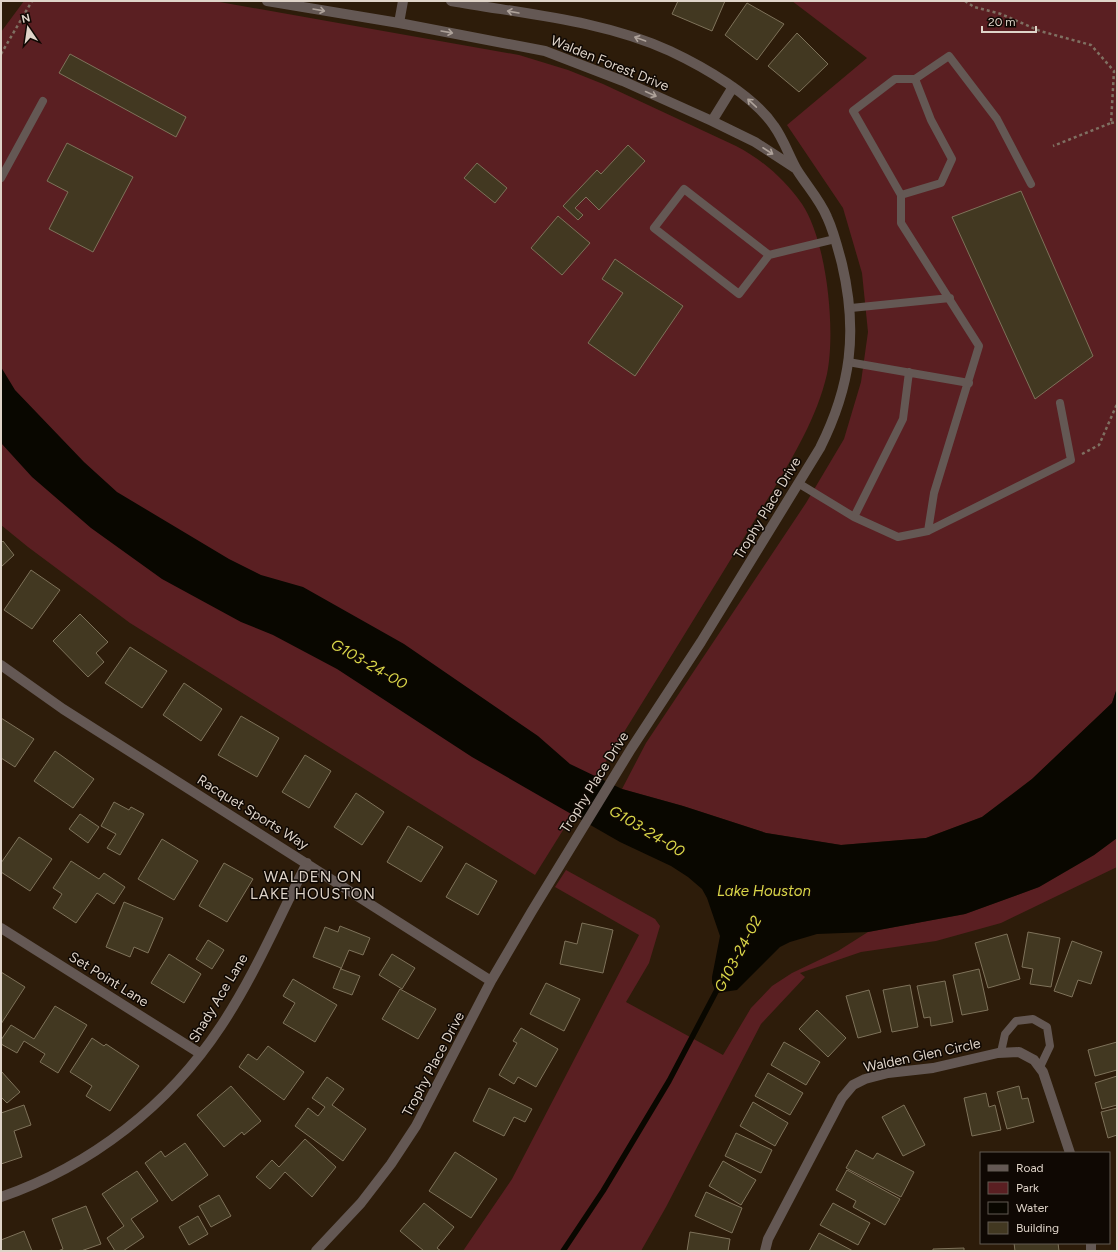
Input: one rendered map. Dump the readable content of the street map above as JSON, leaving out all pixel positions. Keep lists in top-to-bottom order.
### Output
{
  "streets": {
    "street": [
      "Walden Forest Drive",
      "Trophy Place Drive",
      "Racquet Sports Way",
      "Set Point Lane",
      "Shady Ace Lane",
      "Walden Glen Circle"
    ]
  },
  "crossings": [
    ["Walden Forest Drive", "Trophy Place Drive"],
    ["Trophy Place Drive", "Racquet Sports Way"],
    ["Racquet Sports Way", "Shady Ace Lane"],
    ["Set Point Lane", "Shady Ace Lane"]
  ],
  "districts": ["WALDEN ON LAKE HOUSTON"],
  "water": ["G103-24-00", "Lake Houston", "G103-24-02"],
  "legend": [
    "Road",
    "Park",
    "Water",
    "Building"
  ],
  "scale_bar": "20 m",
  "north": "top"
}
